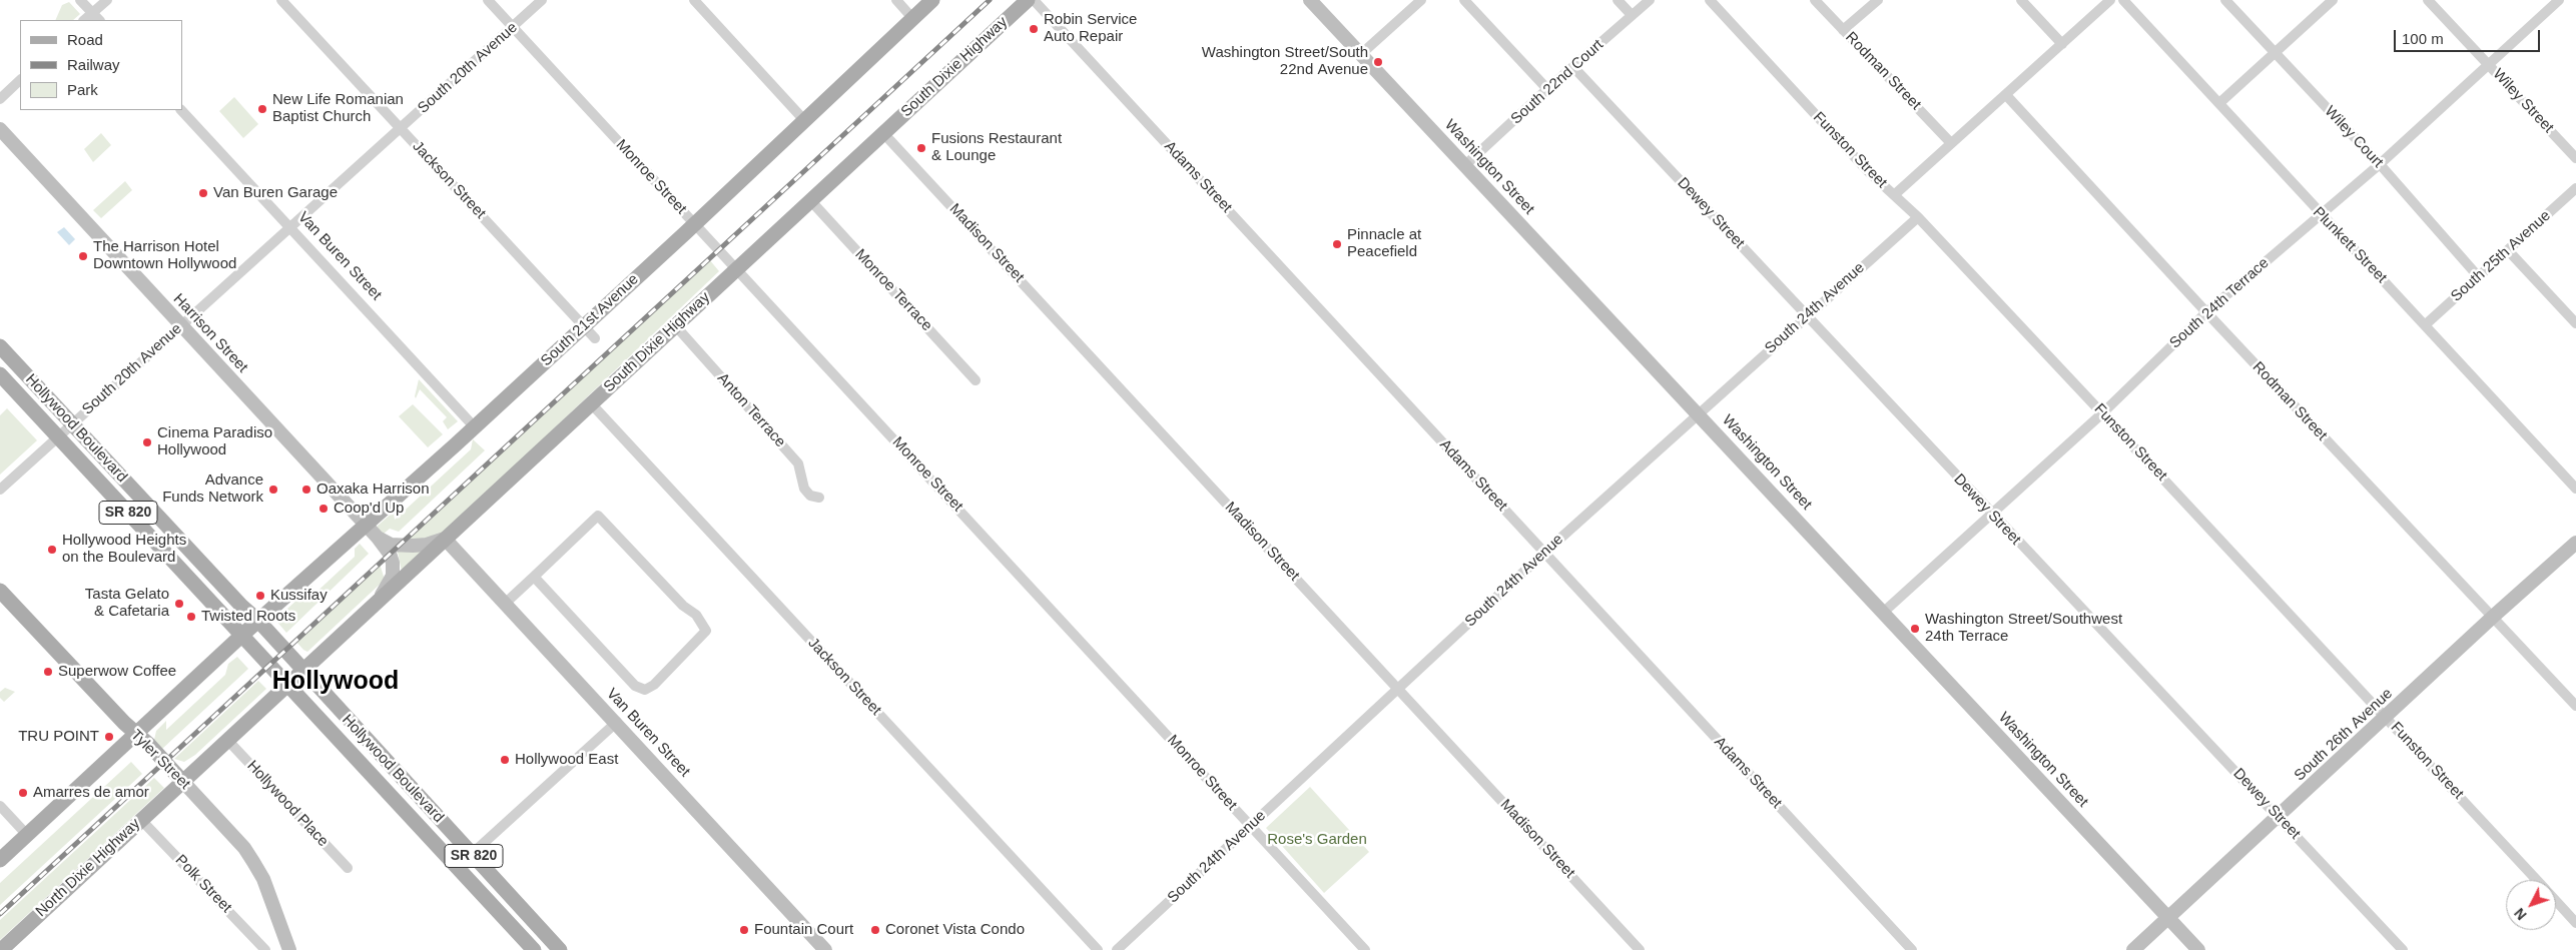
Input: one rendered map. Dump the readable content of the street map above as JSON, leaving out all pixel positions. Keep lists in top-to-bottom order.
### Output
{
  "streets": {
    "main road": [
      "South Dixie Highway",
      "South 21st Avenue",
      "Hollywood Boulevard",
      "SR 820",
      "Tyler Street",
      "North Dixie Highway"
    ],
    "street": [
      "South 20th Avenue",
      "Rodman Street",
      "South 22nd Court",
      "Wiley Street",
      "Wiley Court",
      "Funston Street",
      "Washington Street",
      "Monroe Street",
      "Adams Street",
      "Jackson Street",
      "Dewey Street",
      "Madison Street",
      "Plunkett Street",
      "Van Buren Street",
      "South 25th Avenue",
      "Monroe Terrace",
      "South 24th Terrace",
      "South 24th Avenue",
      "Harrison Street",
      "Anton Terrace",
      "South 26th Avenue",
      "Hollywood Place",
      "Polk Street"
    ]
  },
  "crossings": [
    ["South Dixie Highway", "Monroe Street"],
    ["South Dixie Highway", "Jackson Street"],
    ["South Dixie Highway", "Madison Street"],
    ["South Dixie Highway", "Van Buren Street"],
    ["South Dixie Highway", "Monroe Terrace"],
    ["South Dixie Highway", "Harrison Street"],
    ["South Dixie Highway", "Anton Terrace"],
    ["South Dixie Highway", "Hollywood Boulevard"],
    ["South Dixie Highway", "North Dixie Highway"],
    ["South 20th Avenue", "Monroe Street"],
    ["South 20th Avenue", "Jackson Street"],
    ["South 20th Avenue", "Van Buren Street"],
    ["South 20th Avenue", "Harrison Street"],
    ["South 20th Avenue", "Hollywood Boulevard"],
    ["Rodman Street", "South 24th Terrace"],
    ["Rodman Street", "South 26th Avenue"],
    ["South 22nd Court", "Washington Street"],
    ["South 22nd Court", "Dewey Street"],
    ["Wiley Street", "South 24th Terrace"],
    ["Wiley Court", "South 25th Avenue"],
    ["Wiley Court", "South 24th Terrace"],
    ["Funston Street", "South 24th Terrace"],
    ["Funston Street", "South 24th Avenue"],
    ["Funston Street", "South 26th Avenue"],
    ["Washington Street", "South 24th Terrace"],
    ["Washington Street", "South 24th Avenue"],
    ["Washington Street", "South 26th Avenue"],
    ["Monroe Street", "South 24th Avenue"],
    ["Monroe Street", "South 21st Avenue"],
    ["Adams Street", "South 24th Avenue"],
    ["Jackson Street", "South 21st Avenue"],
    ["Dewey Street", "South 24th Terrace"],
    ["Dewey Street", "South 24th Avenue"],
    ["Dewey Street", "South 26th Avenue"],
    ["Madison Street", "South 24th Avenue"],
    ["Plunkett Street", "South 25th Avenue"],
    ["Plunkett Street", "South 24th Terrace"],
    ["Van Buren Street", "South 21st Avenue"],
    ["Van Buren Street", "Harrison Street"],
    ["South 21st Avenue", "Harrison Street"],
    ["South 21st Avenue", "Hollywood Boulevard"],
    ["South 21st Avenue", "Tyler Street"],
    ["Hollywood Boulevard", "North Dixie Highway"],
    ["Tyler Street", "North Dixie Highway"],
    ["Hollywood Place", "North Dixie Highway"],
    ["North Dixie Highway", "Polk Street"]
  ],
  "districts": ["Hollywood"],
  "parks": ["Rose's Garden"],
  "places": [
    "Robin Service Auto Repair",
    "Washington Street/South 22nd Avenue",
    "New Life Romanian Baptist Church",
    "Fusions Restaurant & Lounge",
    "Van Buren Garage",
    "Pinnacle at Peacefield",
    "The Harrison Hotel Downtown Hollywood",
    "Cinema Paradiso Hollywood",
    "Advance Funds Network",
    "Oaxaka Harrison",
    "Coop'd Up",
    "Hollywood Heights on the Boulevard",
    "Kussifay",
    "Tasta Gelato & Cafetaria",
    "Twisted Roots",
    "Washington Street/Southwest 24th Terrace",
    "Superwow Coffee",
    "TRU POINT",
    "Hollywood East",
    "Amarres de amor",
    "Fountain Court",
    "Coronet Vista Condo"
  ],
  "legend": ["Road", "Railway", "Park"],
  "scale_bar": "100 m",
  "north": "bottom left"
}
